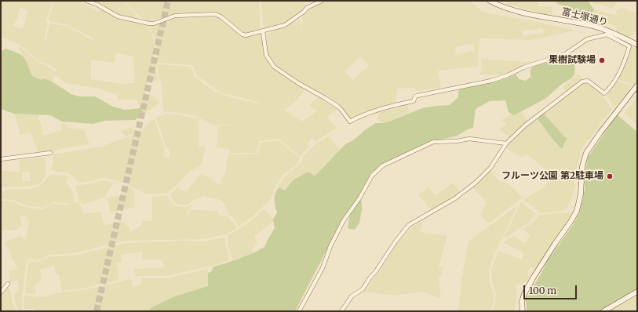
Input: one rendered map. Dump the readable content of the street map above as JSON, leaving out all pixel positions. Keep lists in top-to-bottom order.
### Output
{
  "streets": {
    "street": ["富士塚通り"]
  },
  "places": ["果樹試験場", "フルーツ公園 第2駐車場"],
  "scale_bar": "100 m"
}
